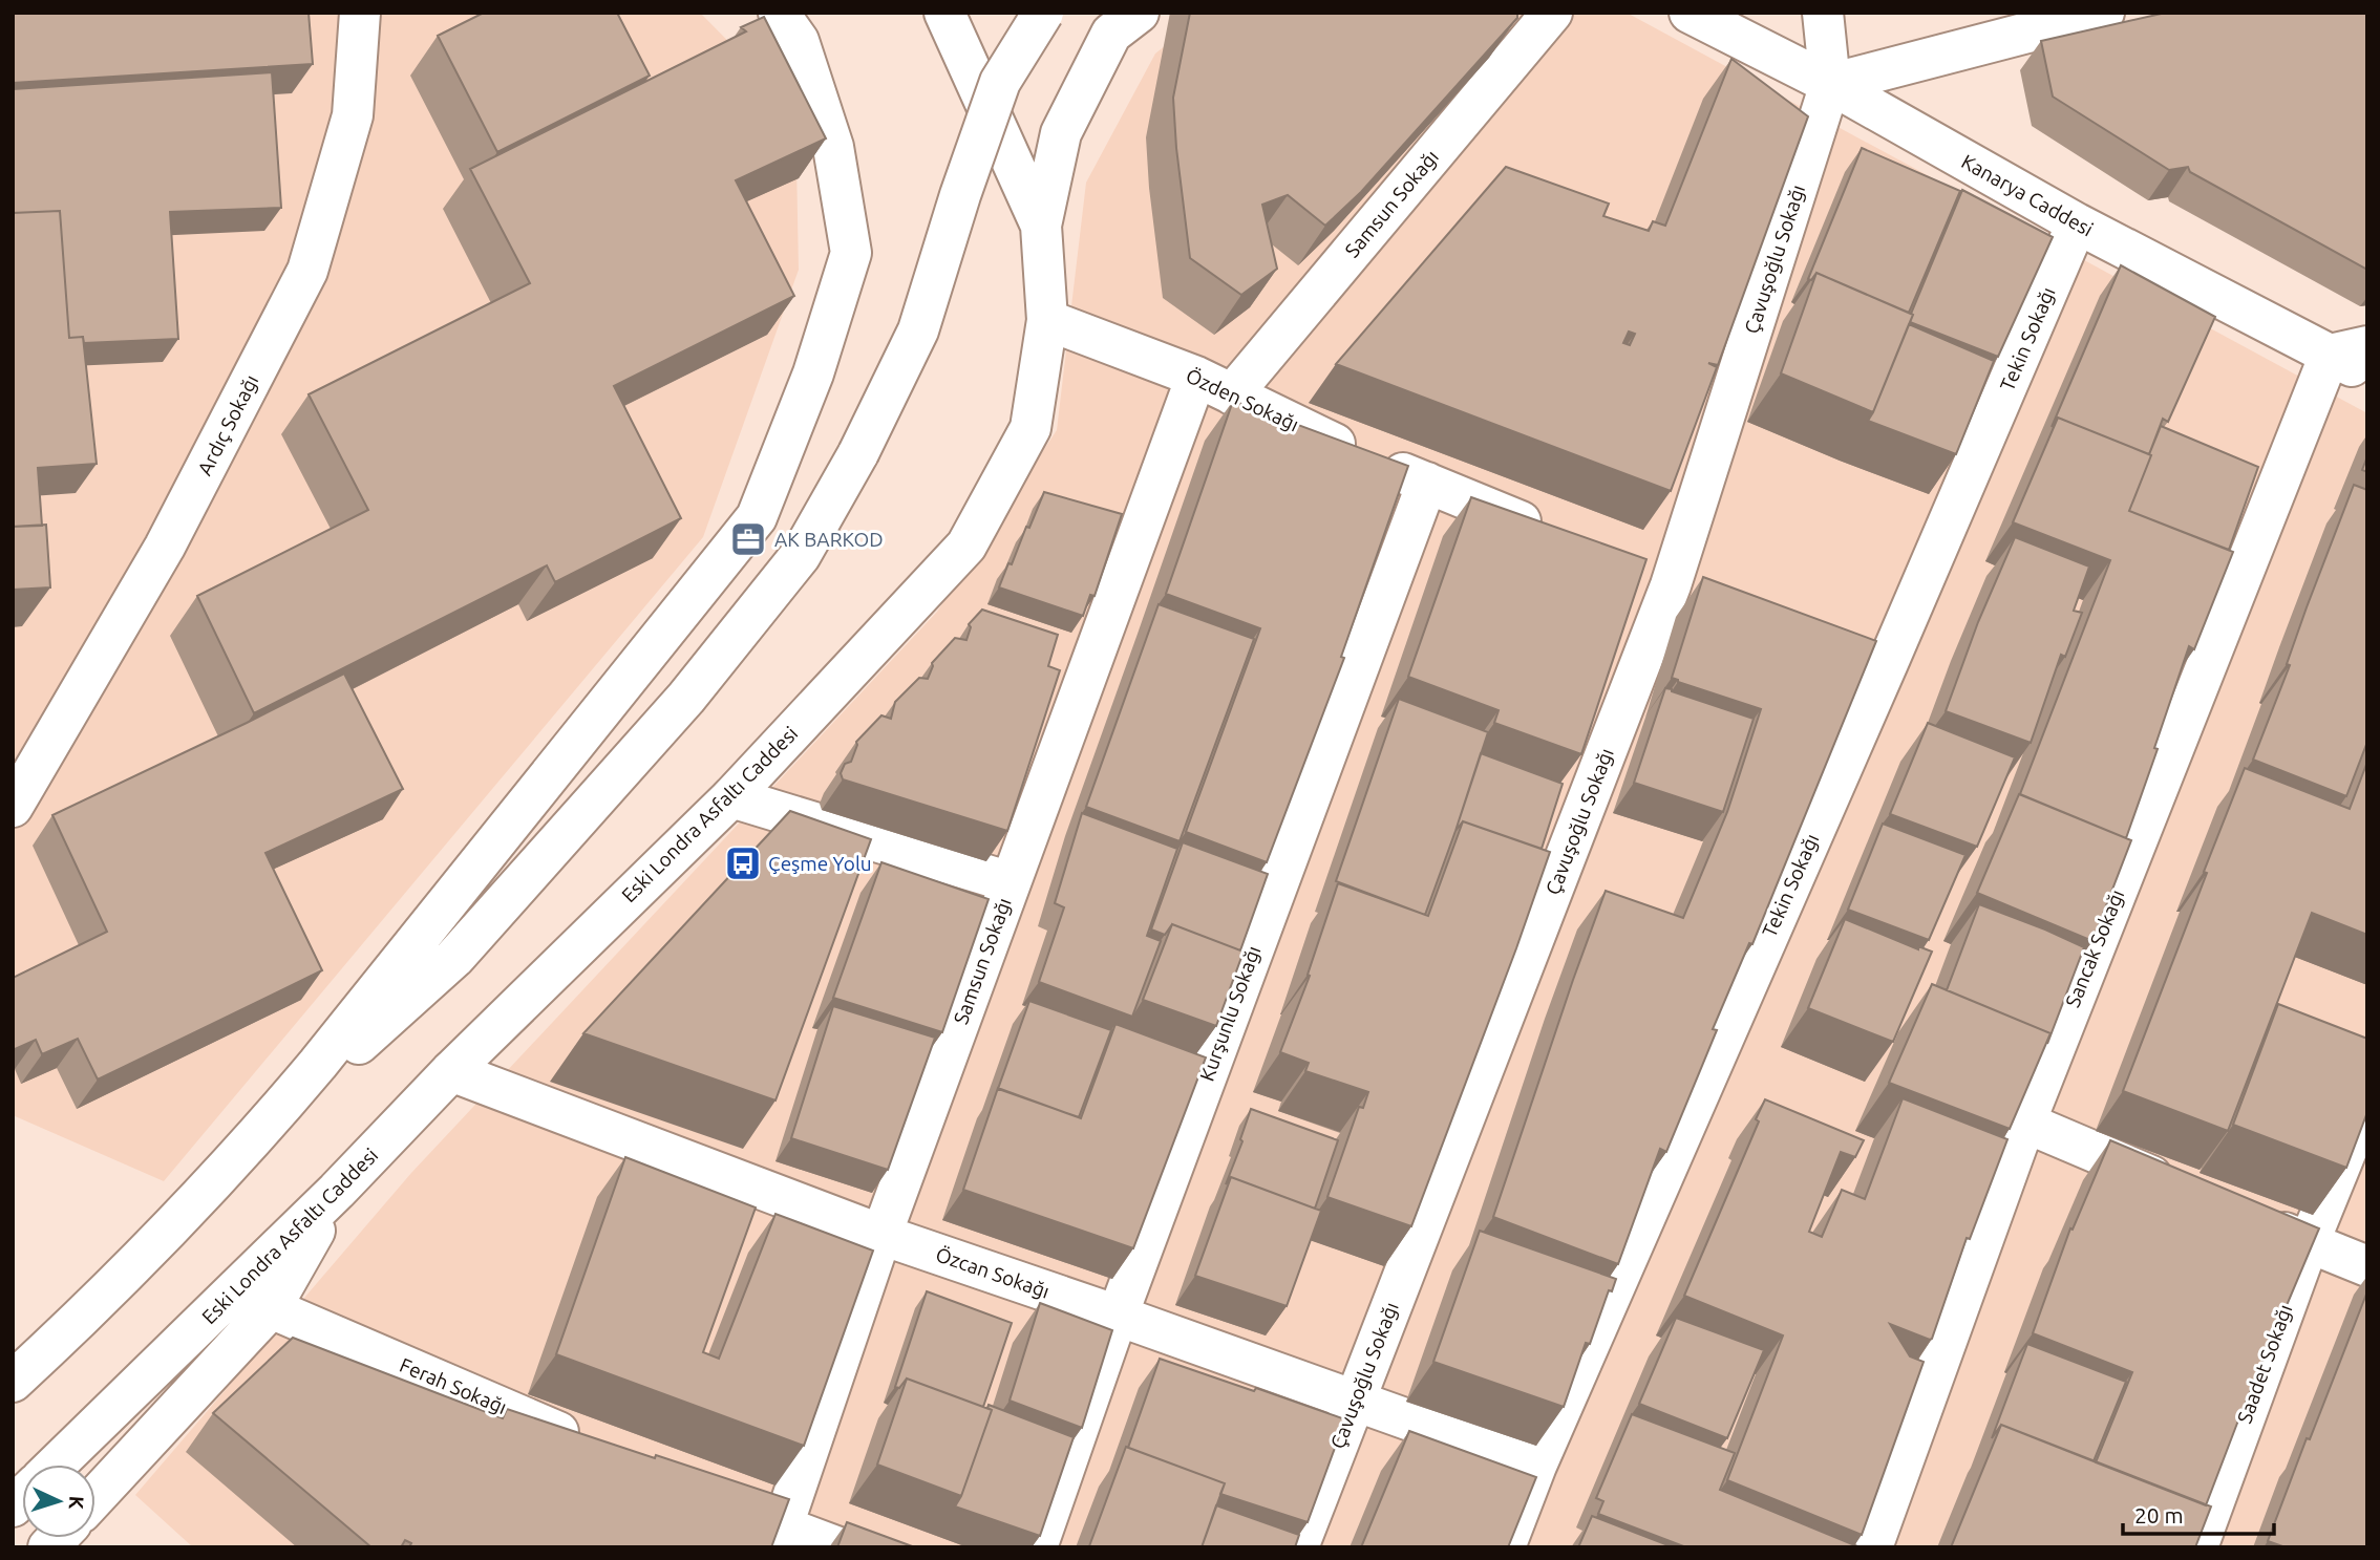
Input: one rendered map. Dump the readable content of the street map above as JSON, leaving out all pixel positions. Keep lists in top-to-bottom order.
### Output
{
  "streets": {
    "street": [
      "Kanarya Caddesi",
      "Samsun Sokağı",
      "Çavuşoğlu Sokağı",
      "Tekin Sokağı",
      "Özden Sokağı",
      "Ardıç Sokağı",
      "Eski Londra Asfaltı Caddesi",
      "Sancak Sokağı",
      "Kurşunlu Sokağı",
      "Özcan Sokağı",
      "Saadet Sokağı",
      "Ferah Sokağı"
    ]
  },
  "crossings": [
    ["Kanarya Caddesi", "Çavuşoğlu Sokağı"],
    ["Kanarya Caddesi", "Tekin Sokağı"],
    ["Kanarya Caddesi", "Sancak Sokağı"],
    ["Samsun Sokağı", "Özden Sokağı"],
    ["Samsun Sokağı", "Özcan Sokağı"],
    ["Çavuşoğlu Sokağı", "Özcan Sokağı"],
    ["Tekin Sokağı", "Özcan Sokağı"],
    ["Özden Sokağı", "Eski Londra Asfaltı Caddesi"],
    ["Özden Sokağı", "Kurşunlu Sokağı"],
    ["Eski Londra Asfaltı Caddesi", "Özcan Sokağı"],
    ["Kurşunlu Sokağı", "Özcan Sokağı"]
  ],
  "places": {
    "office": ["AK BARKOD"],
    "bus stop": ["Çeşme Yolu"]
  },
  "scale_bar": "20 m",
  "north": "right"
}
